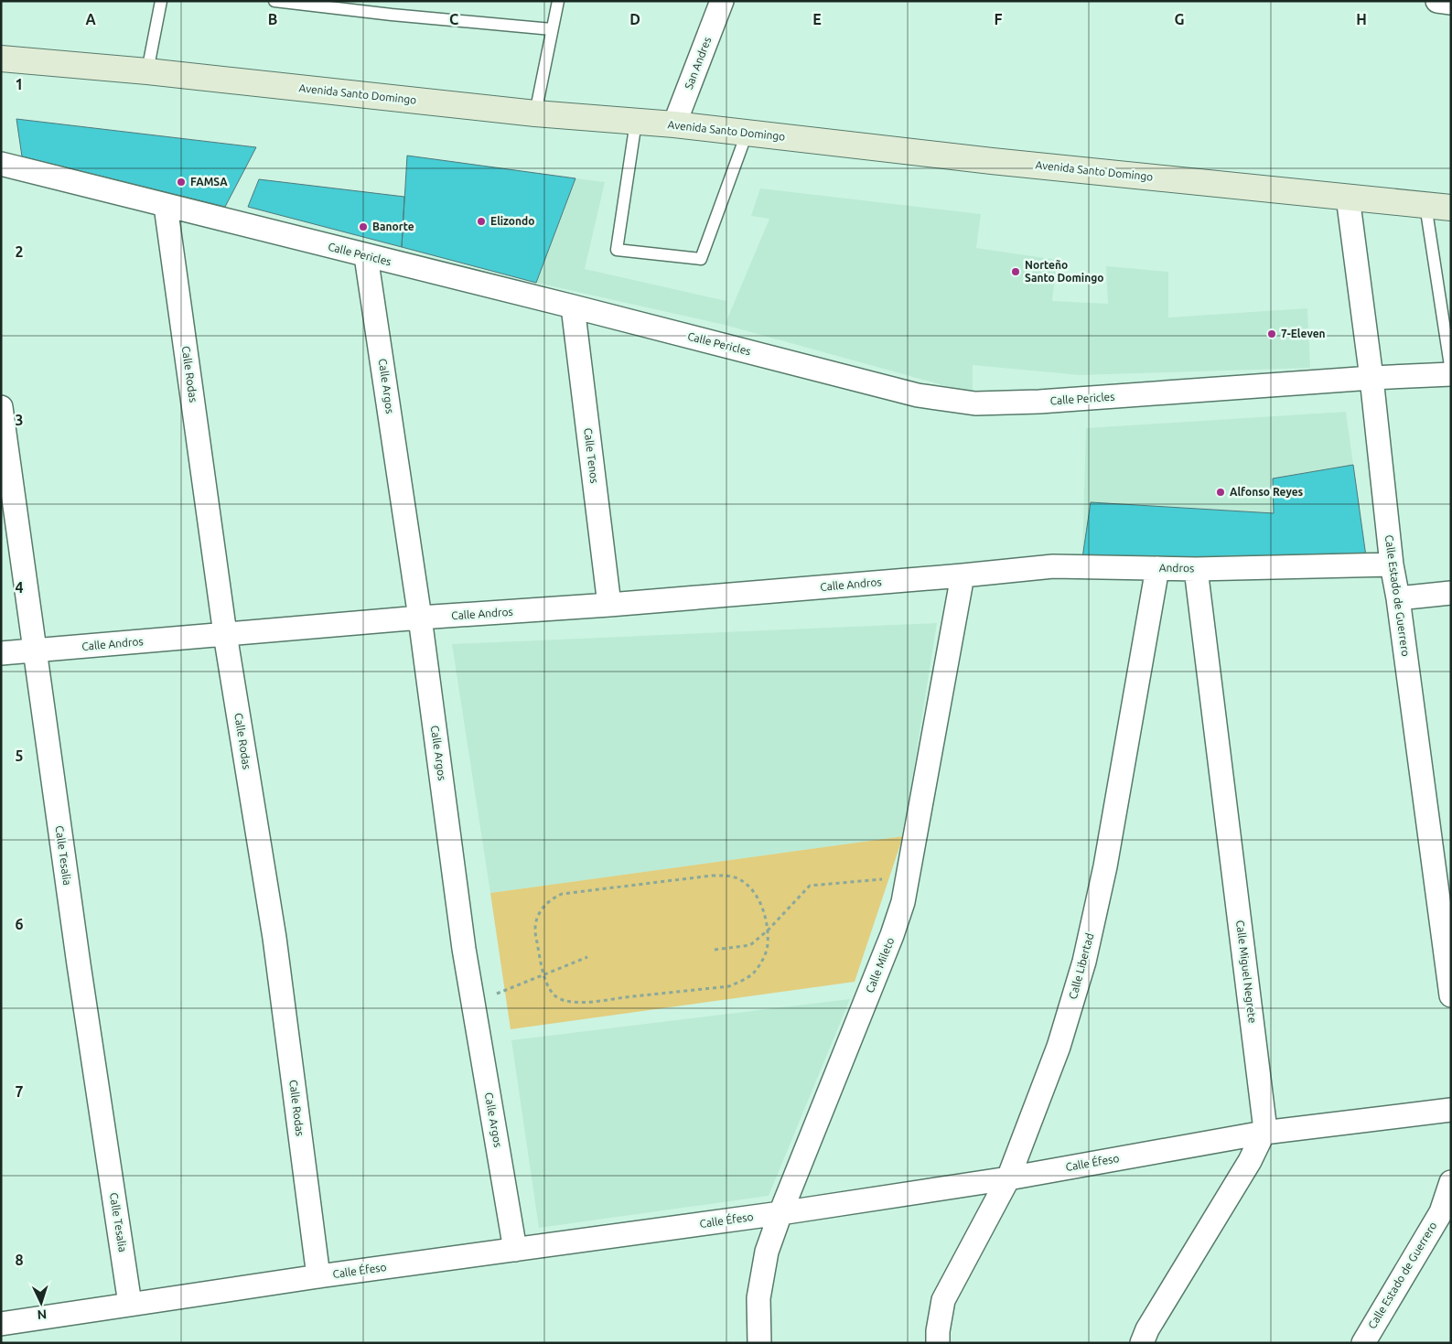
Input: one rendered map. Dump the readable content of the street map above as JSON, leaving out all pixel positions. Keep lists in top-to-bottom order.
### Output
{
  "streets": {
    "main road": ["Avenida Santo Domingo"],
    "street": [
      "San Andres",
      "Calle Pericles",
      "Calle Rodas",
      "Calle Argos",
      "Calle Tenos",
      "Andros",
      "Calle Andros",
      "Calle Estado de Guerrero",
      "Calle Tesalia",
      "Calle Mileto",
      "Calle Libertad",
      "Calle Miguel Negrete",
      "Calle Éfeso"
    ]
  },
  "crossings": [
    ["San Andres", "Avenida Santo Domingo"],
    ["Avenida Santo Domingo", "Calle Estado de Guerrero"],
    ["Calle Pericles", "Calle Rodas"],
    ["Calle Pericles", "Calle Argos"],
    ["Calle Pericles", "Calle Tenos"],
    ["Calle Pericles", "Calle Estado de Guerrero"],
    ["Calle Rodas", "Calle Andros"],
    ["Calle Rodas", "Calle Éfeso"],
    ["Calle Argos", "Calle Andros"],
    ["Calle Argos", "Calle Éfeso"],
    ["Calle Tenos", "Calle Andros"],
    ["Andros", "Calle Andros"],
    ["Andros", "Calle Estado de Guerrero"],
    ["Andros", "Calle Mileto"],
    ["Andros", "Calle Libertad"],
    ["Andros", "Calle Miguel Negrete"],
    ["Calle Andros", "Calle Tesalia"],
    ["Calle Andros", "Calle Mileto"],
    ["Calle Tesalia", "Calle Éfeso"],
    ["Calle Mileto", "Calle Éfeso"],
    ["Calle Libertad", "Calle Éfeso"],
    ["Calle Miguel Negrete", "Calle Éfeso"]
  ],
  "places": [
    "FAMSA",
    "Elizondo",
    "Banorte",
    "Norteño Santo Domingo",
    "7-Eleven",
    "Alfonso Reyes"
  ],
  "north": "bottom",
  "grid": {
    "columns": [
      "A",
      "B",
      "C",
      "D",
      "E",
      "F",
      "G",
      "H"
    ],
    "rows": [
      "1",
      "2",
      "3",
      "4",
      "5",
      "6",
      "7",
      "8"
    ]
  }
}
